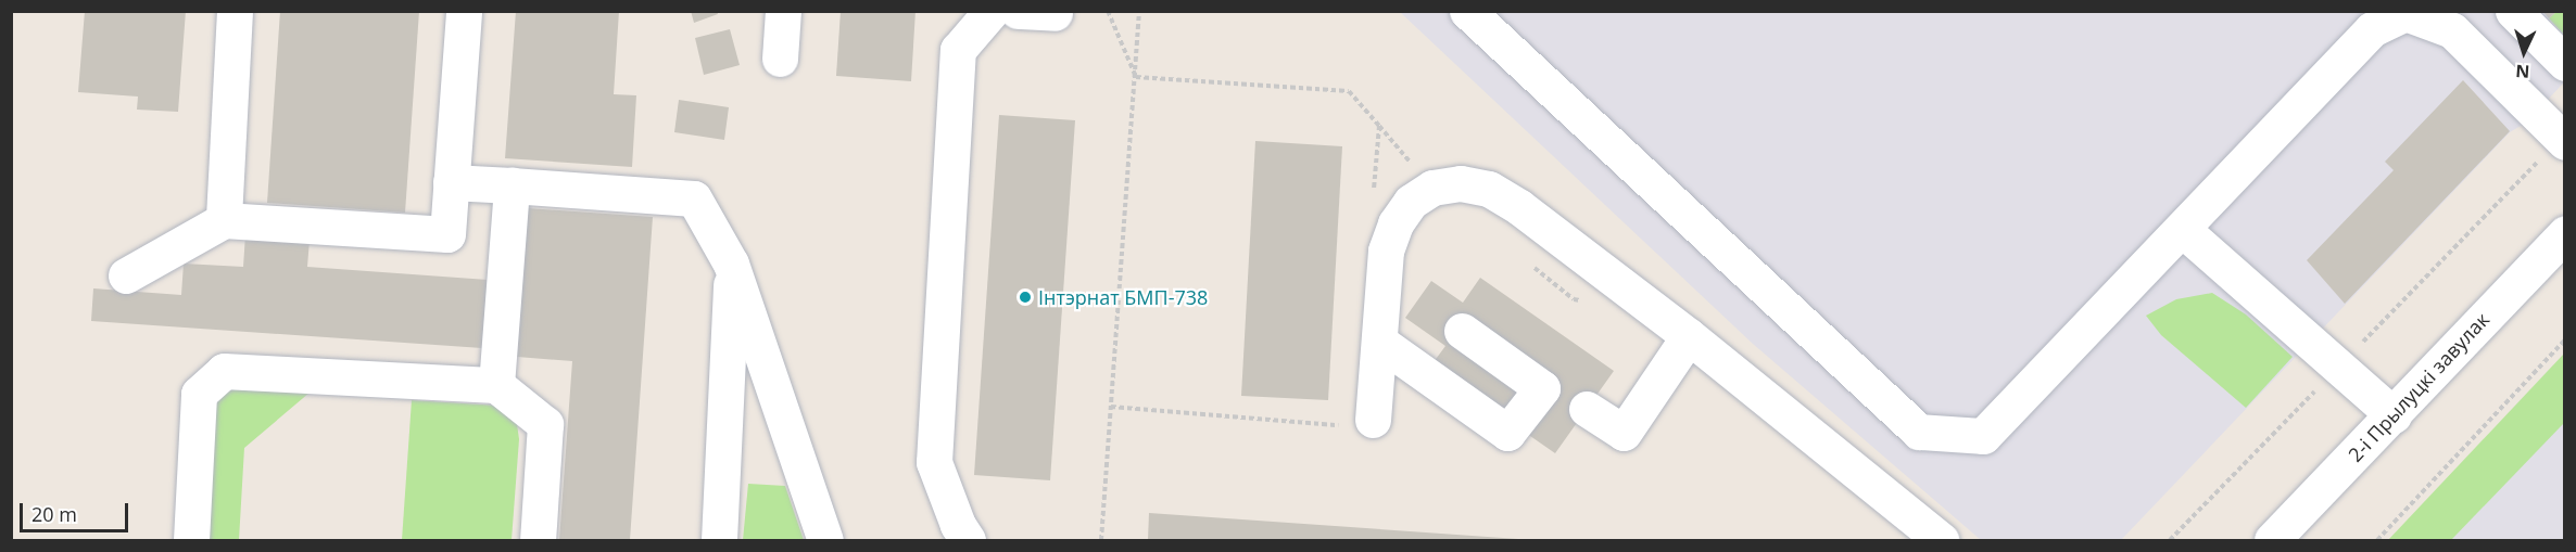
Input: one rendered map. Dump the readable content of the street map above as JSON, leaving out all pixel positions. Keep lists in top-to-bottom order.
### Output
{
  "streets": {
    "street": ["2-і Прылуцкі завулак"]
  },
  "places": ["Інтэрнат БМП-738"],
  "scale_bar": "20 m",
  "north": "bottom"
}
